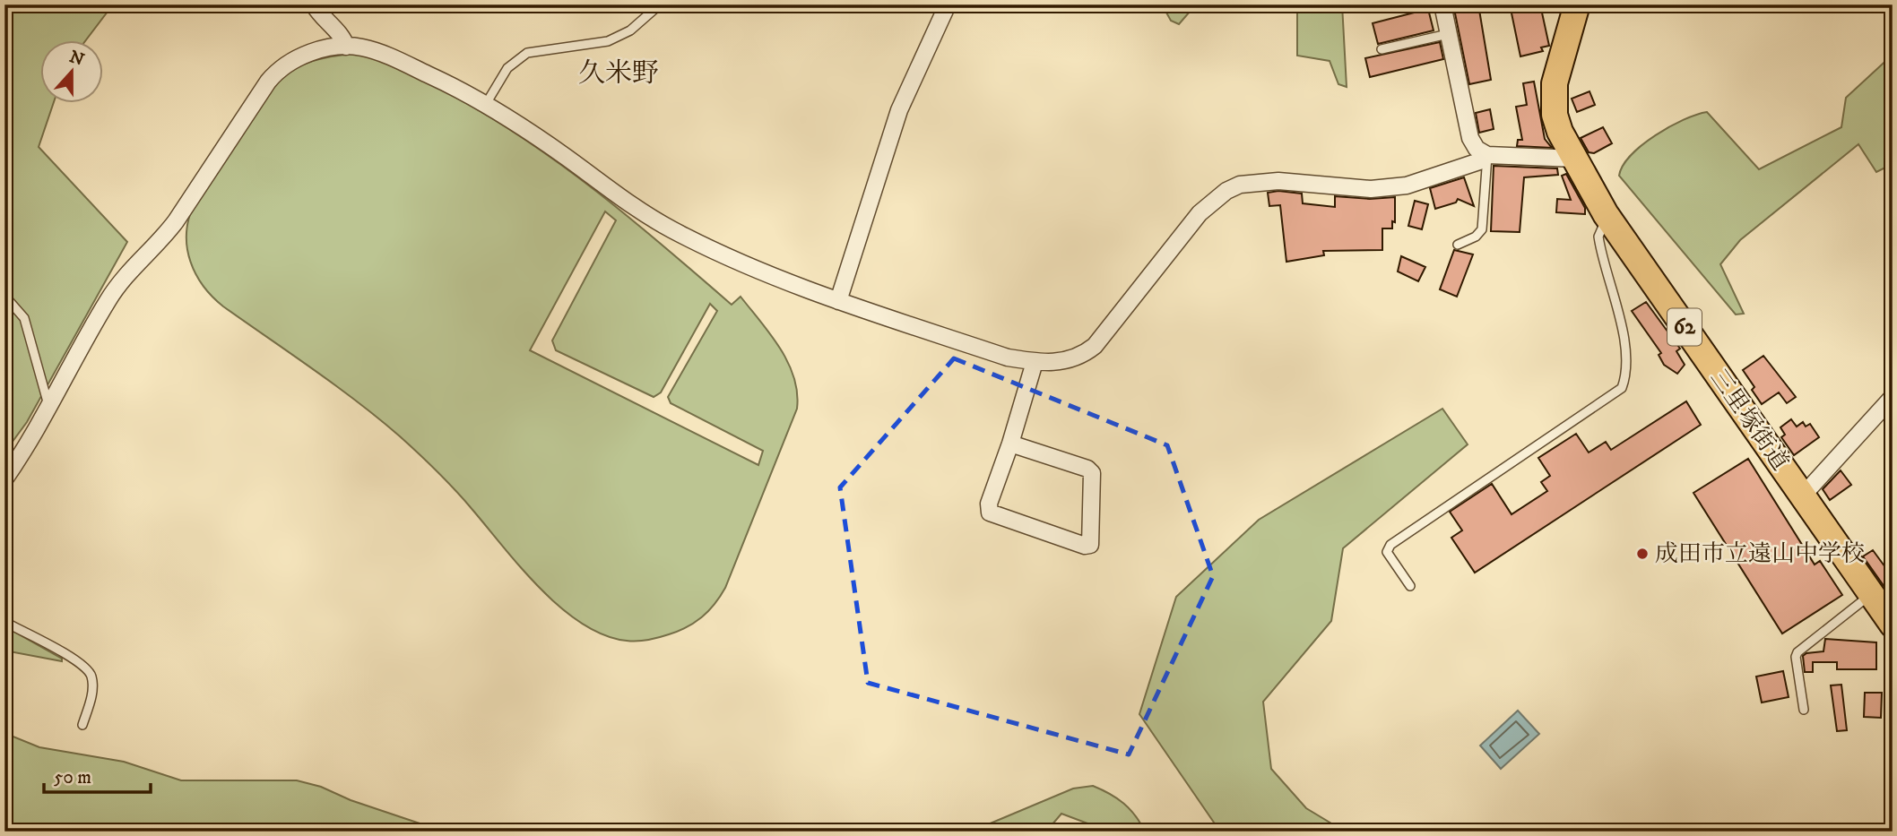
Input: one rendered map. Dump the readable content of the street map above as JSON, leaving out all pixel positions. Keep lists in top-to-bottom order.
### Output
{
  "streets": {
    "main road": ["62", "三里塚街道"]
  },
  "districts": ["久米野"],
  "places": ["成田市立遠山中学校"],
  "scale_bar": "50 m",
  "north": "top"
}
